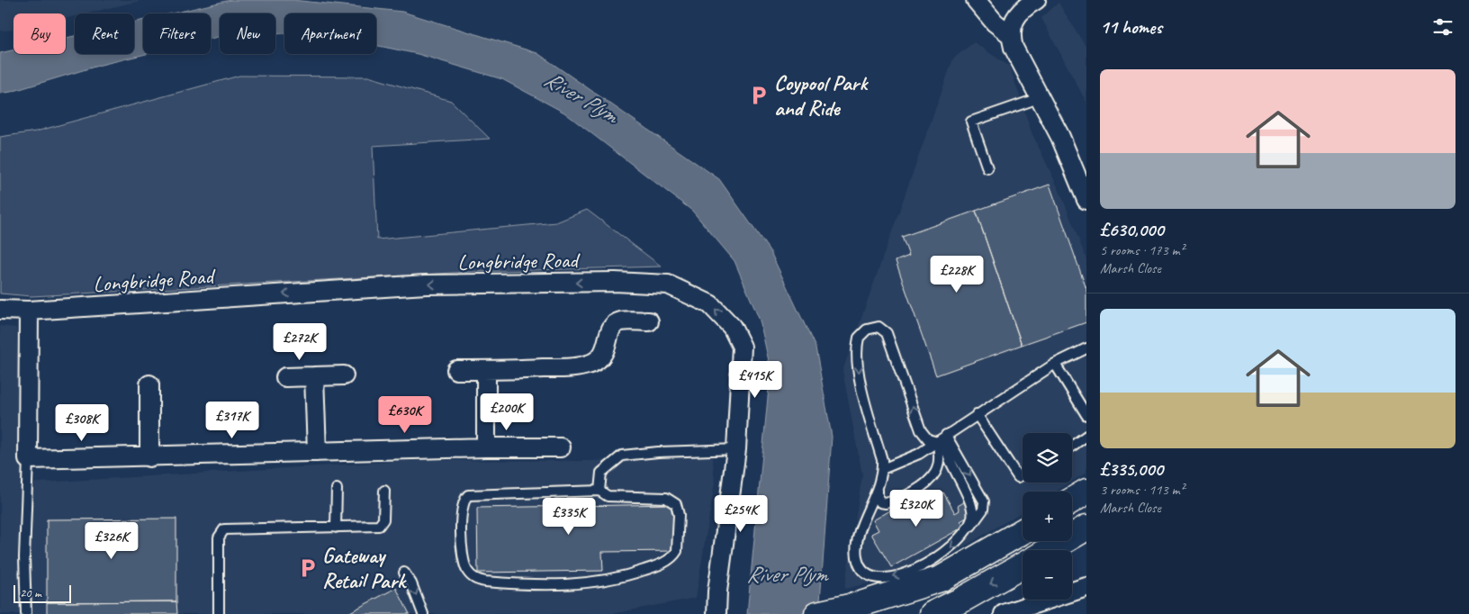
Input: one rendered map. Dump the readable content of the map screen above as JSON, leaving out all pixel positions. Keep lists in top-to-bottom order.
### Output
{
  "streets": {
    "street": ["Longbridge Road"]
  },
  "water": ["River Plym"],
  "places": {
    "parking": ["Coypool Park and Ride", "Gateway Retail Park"]
  },
  "scale_bar": "20 m",
  "page": {
    "heading": "11 homes",
    "chip": [
      "Buy",
      "Rent",
      "Filters",
      "New",
      "Apartment"
    ],
    "list": [
      {
        "name": "£630,000",
        "note": "5 rooms · 173 m² · Marsh Close"
      },
      {
        "name": "£335,000",
        "note": "3 rooms · 113 m² · Marsh Close"
      }
    ],
    "price": [
      "£228K",
      "£272K",
      "£415K",
      "£200K",
      "£630K",
      "£317K",
      "£308K",
      "£320K",
      "£254K",
      "£335K",
      "£326K"
    ],
    "map_buttons": ["+", "−"],
    "scale": "20 m"
  }
}
